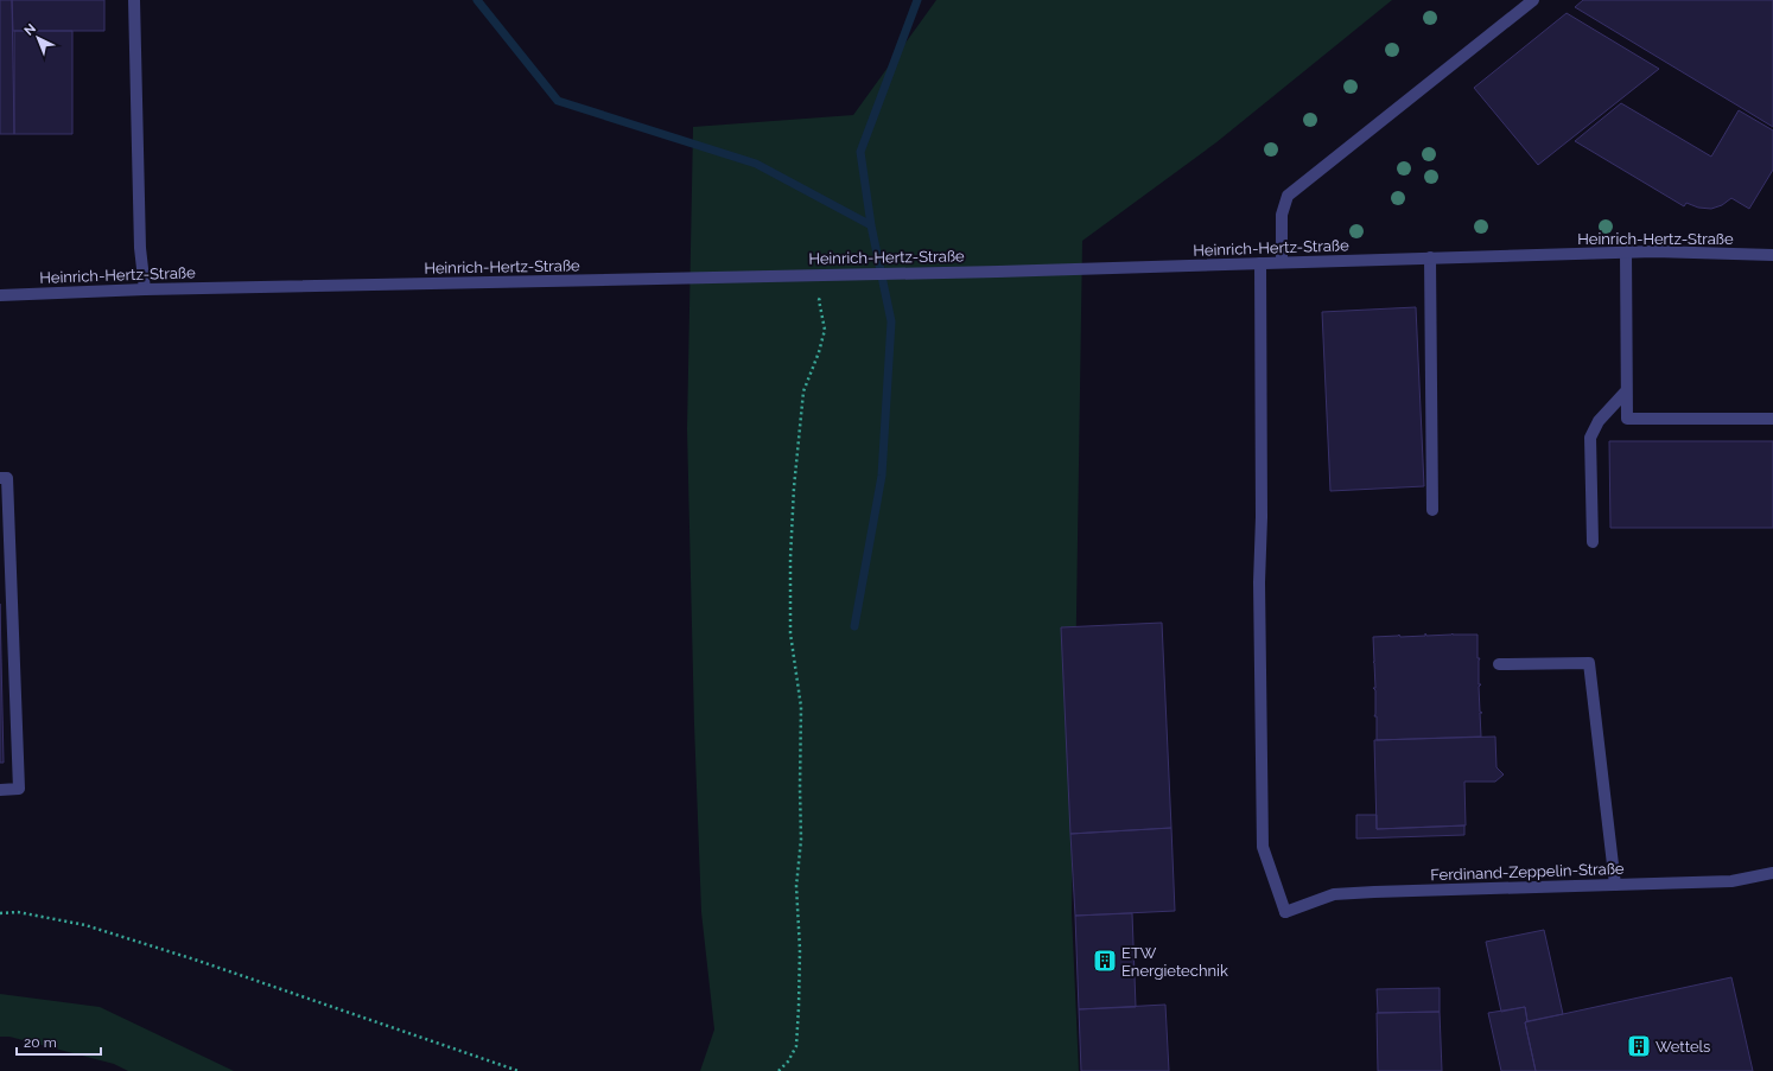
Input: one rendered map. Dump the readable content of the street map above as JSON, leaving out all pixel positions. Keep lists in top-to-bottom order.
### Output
{
  "streets": {
    "street": ["Heinrich-Hertz-Straße", "Ferdinand-Zeppelin-Straße"]
  },
  "crossings": [
    ["Heinrich-Hertz-Straße", "Ferdinand-Zeppelin-Straße"]
  ],
  "places": {
    "building": ["ETW Energietechnik", "Wettels"]
  },
  "scale_bar": "20 m",
  "north": "top left"
}
